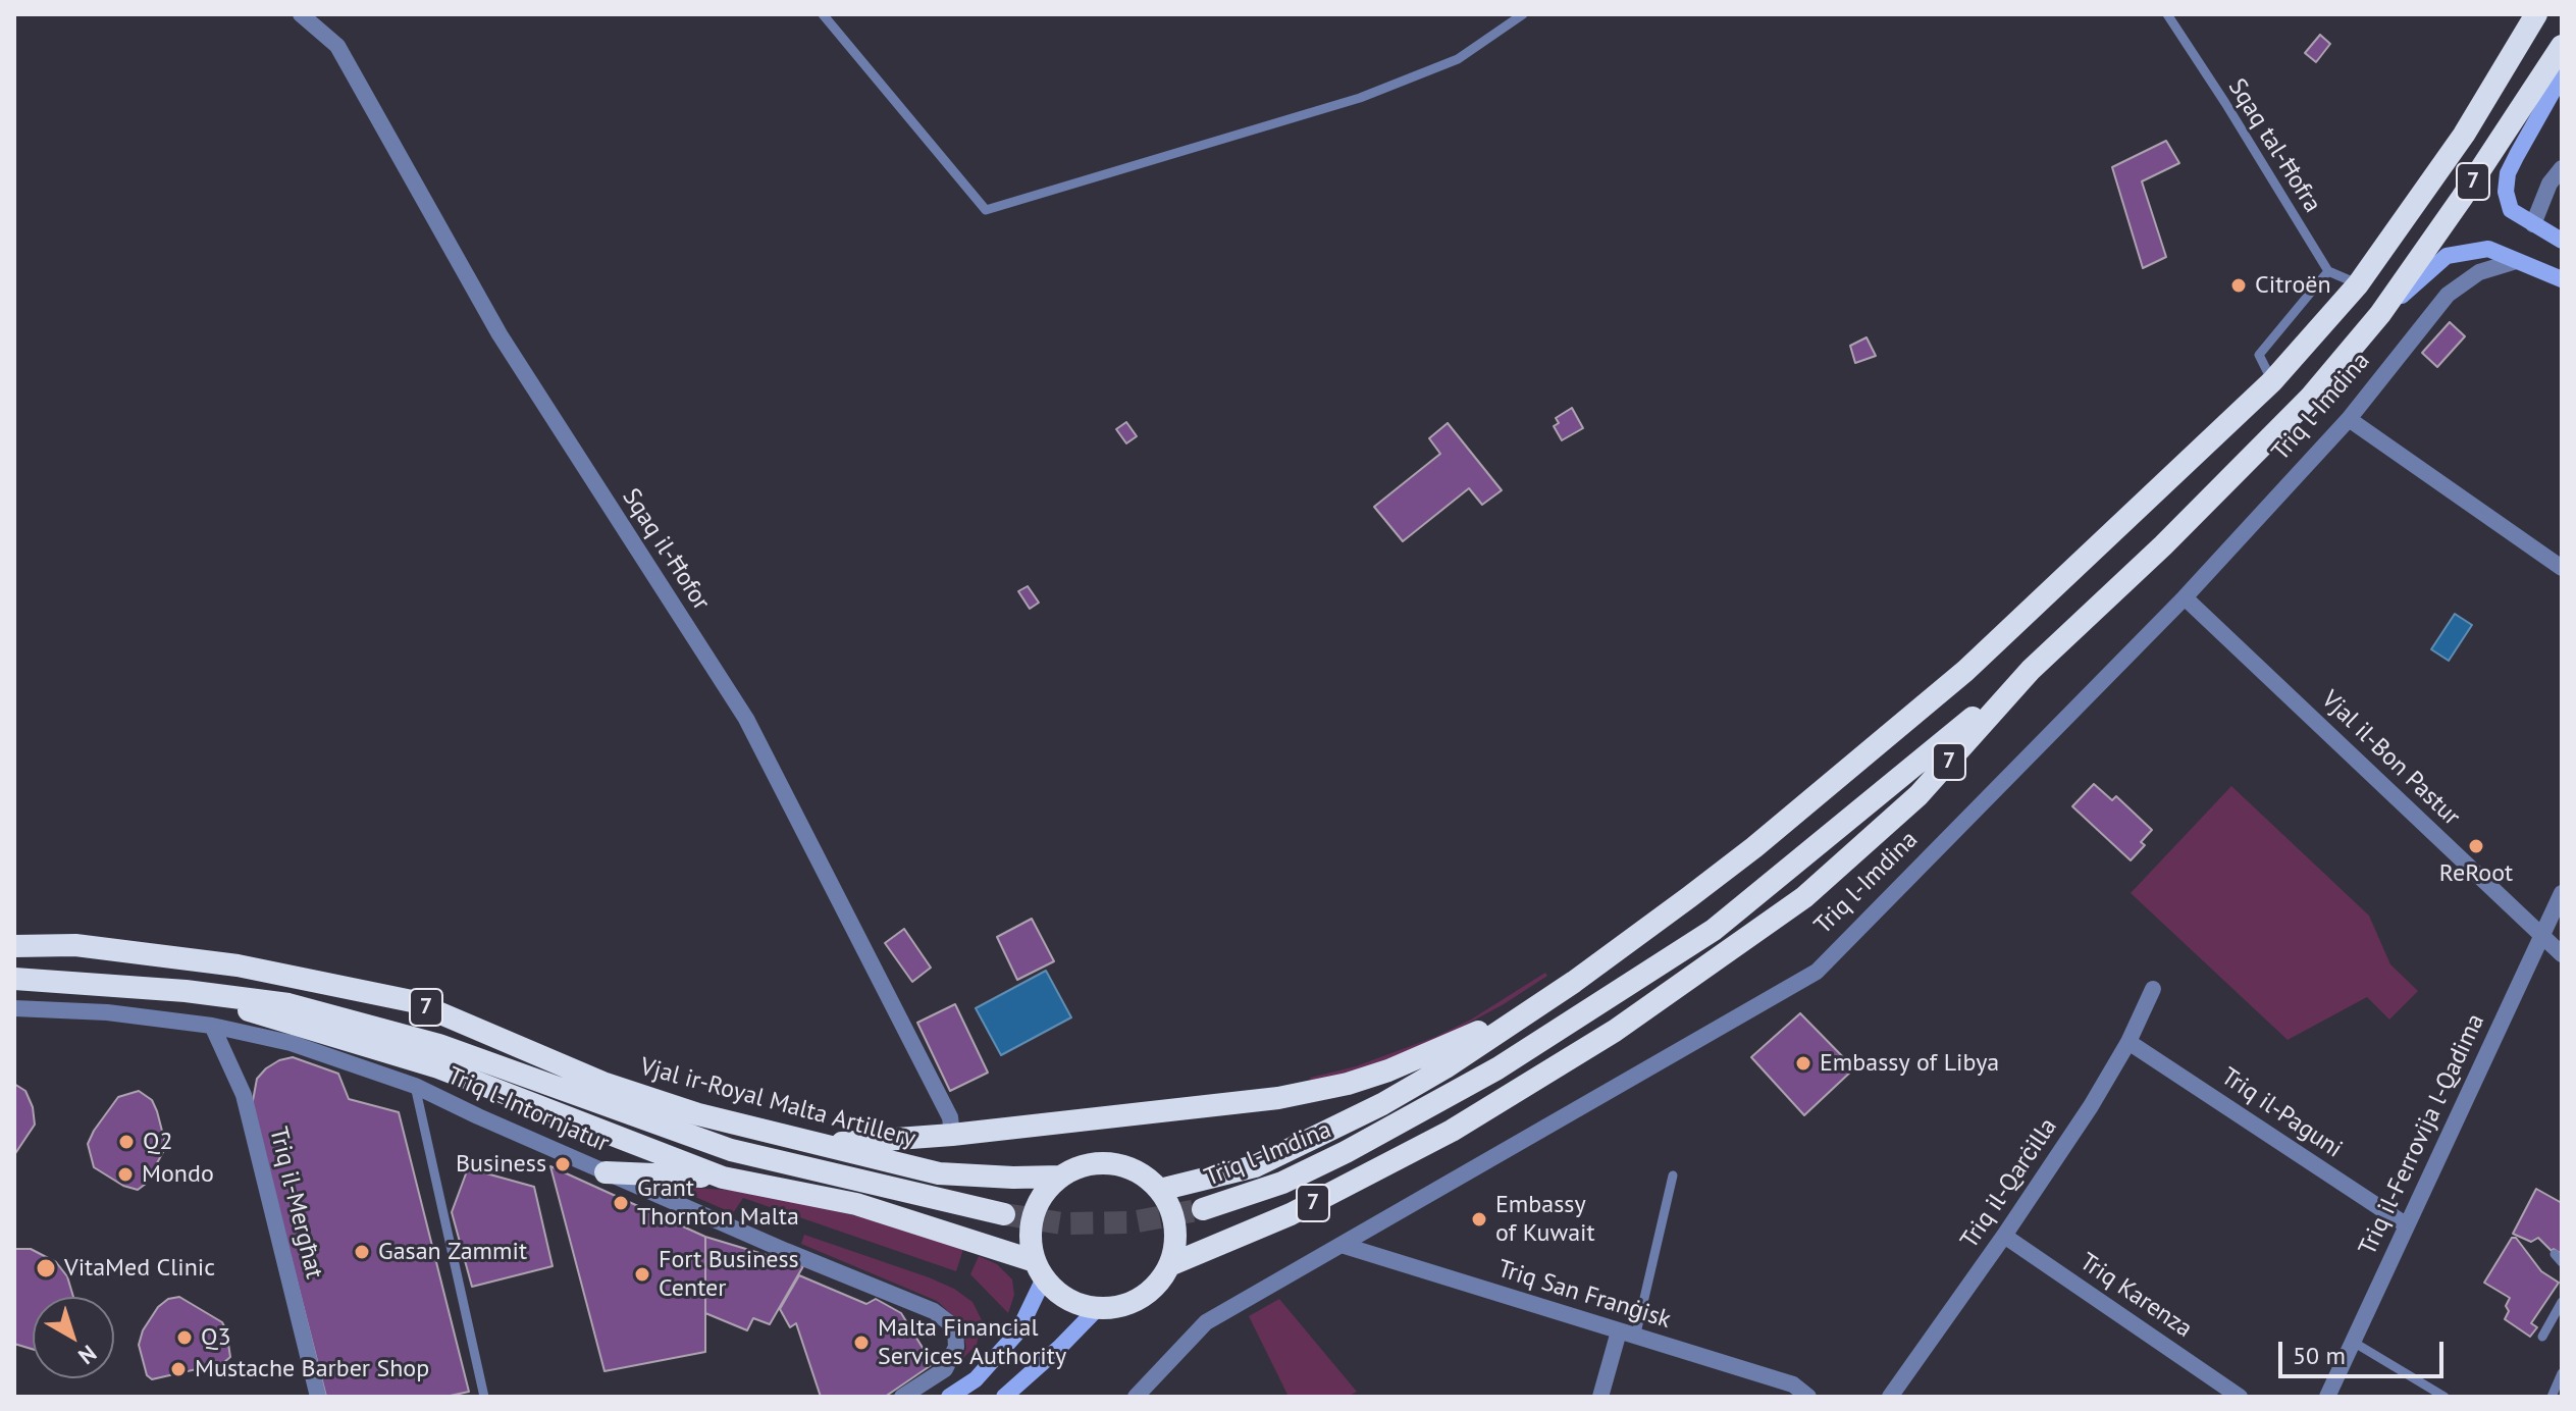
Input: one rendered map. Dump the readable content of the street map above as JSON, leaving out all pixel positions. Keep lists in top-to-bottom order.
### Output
{
  "streets": {
    "highway": ["7", "Triq l-Imdina", "Vjal ir-Royal Malta Artillery"],
    "street": [
      "Sqaq il-Ħofor",
      "Vjal il-Bon Pastur",
      "Triq l-Intornjatur",
      "Triq il-Paguni",
      "Triq il-Ferrovija l-Qadima",
      "Triq il-Qarċilla",
      "Triq il-Mergħat",
      "Triq San Franġisk",
      "Triq Karenza"
    ],
    "lane": ["Sqaq tal-Ħofra"]
  },
  "crossings": [
    ["Triq l-Imdina", "Sqaq il-Ħofor"],
    ["Triq l-Imdina", "Vjal il-Bon Pastur"],
    ["Triq l-Imdina", "Vjal ir-Royal Malta Artillery"],
    ["Triq l-Imdina", "Triq San Franġisk"],
    ["Vjal il-Bon Pastur", "Triq il-Ferrovija l-Qadima"],
    ["Triq l-Intornjatur", "Triq il-Mergħat"],
    ["Triq il-Paguni", "Triq il-Ferrovija l-Qadima"],
    ["Triq il-Paguni", "Triq il-Qarċilla"],
    ["Triq il-Qarċilla", "Triq Karenza"]
  ],
  "places": [
    "Citroën",
    "ReRoot",
    "Embassy of Libya",
    "Q2",
    "Business",
    "Mondo",
    "Grant Thornton Malta",
    "Embassy of Kuwait",
    "Gasan Zammit",
    "VitaMed Clinic",
    "Fort Business Center",
    "Q3",
    "Malta Financial Services Authority",
    "Mustache Barber Shop"
  ],
  "scale_bar": "50 m",
  "north": "bottom right"
}
